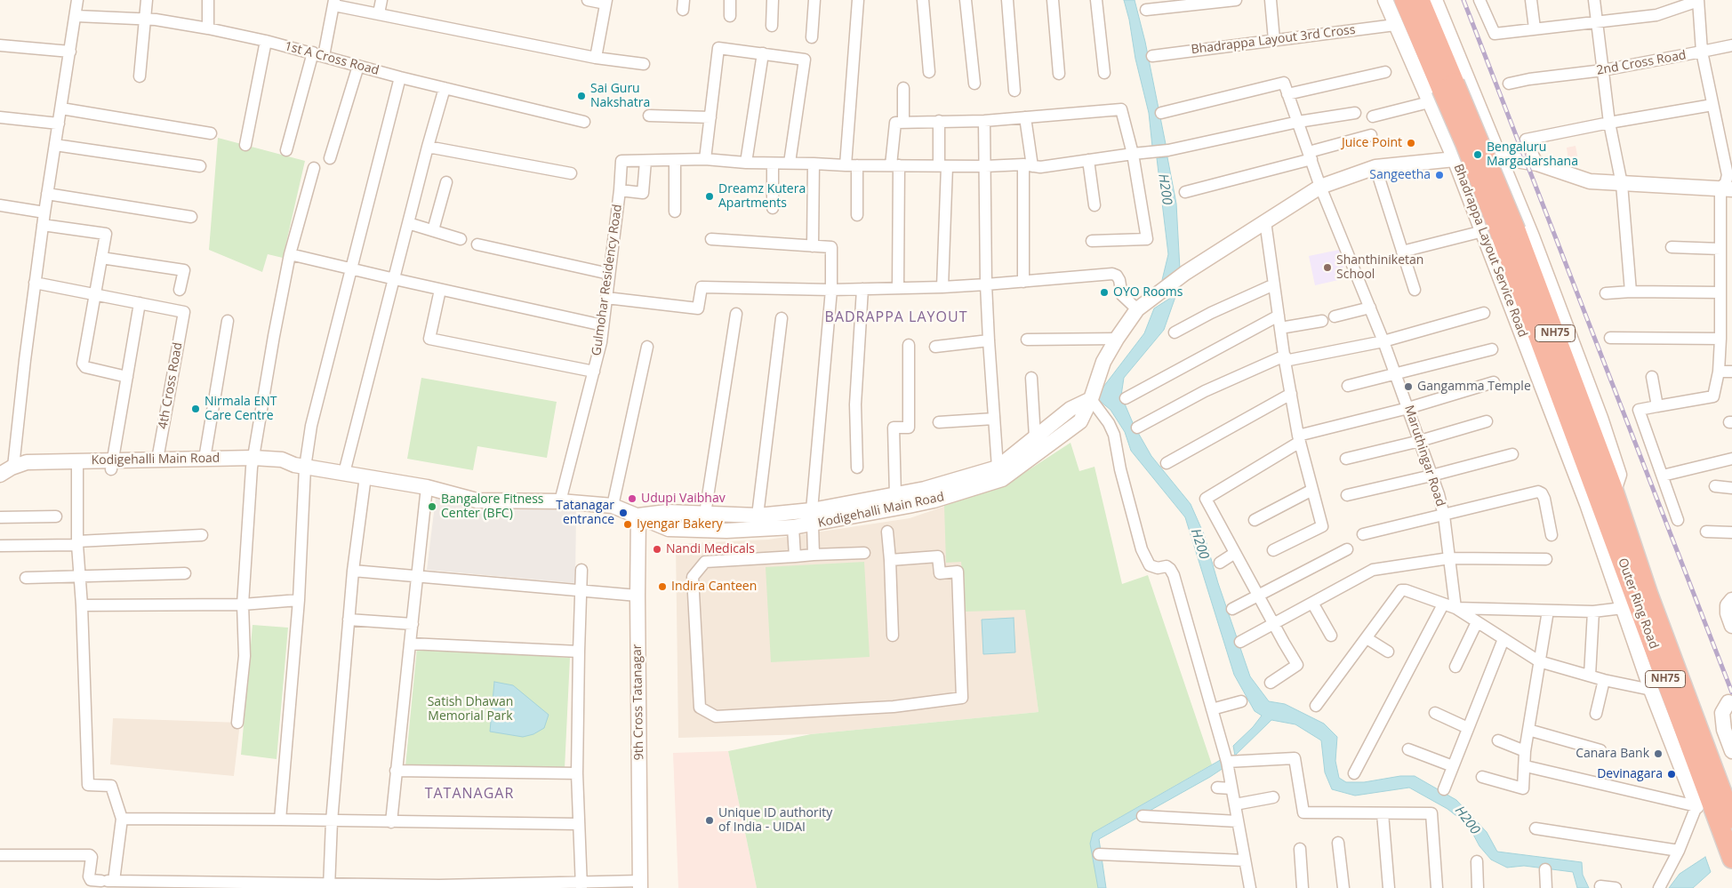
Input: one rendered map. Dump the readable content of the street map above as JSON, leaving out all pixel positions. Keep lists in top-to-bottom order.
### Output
{
  "streets": {
    "highway": ["NH75", "Outer Ring Road"],
    "street": [
      "Bhadrappa Layout 3rd Cross",
      "1st A Cross Road",
      "2nd Cross Road",
      "Bhadrappa Layout Service Road",
      "Gulmohar Residency Road",
      "4th Cross Road",
      "Maruthingar Road",
      "Kodigehalli Main Road",
      "9th Cross Tatanagar"
    ]
  },
  "crossings": [
    ["Bhadrappa Layout 3rd Cross", "Bhadrappa Layout Service Road"],
    ["Bhadrappa Layout Service Road", "NH75"],
    ["Bhadrappa Layout Service Road", "Kodigehalli Main Road"],
    ["Bhadrappa Layout Service Road", "Outer Ring Road"],
    ["Gulmohar Residency Road", "Kodigehalli Main Road"],
    ["NH75", "Outer Ring Road"],
    ["4th Cross Road", "Kodigehalli Main Road"],
    ["Maruthingar Road", "Kodigehalli Main Road"],
    ["Kodigehalli Main Road", "9th Cross Tatanagar"]
  ],
  "districts": ["BADRAPPA LAYOUT", "TATANAGAR"],
  "water": ["H200"],
  "parks": ["Satish Dhawan Memorial Park"],
  "places": [
    "Sai Guru Nakshatra",
    "Juice Point",
    "Bengaluru Margadarshana",
    "Sangeetha",
    "Dreamz Kutera Apartments",
    "Shanthiniketan School",
    "OYO Rooms",
    "Gangamma Temple",
    "Nirmala ENT Care Centre",
    "Udupi Vaibhav",
    "Bangalore Fitness Center (BFC)",
    "Tatanagar entrance",
    "Iyengar Bakery",
    "Nandi Medicals",
    "Indira Canteen",
    "Canara Bank",
    "Devinagara",
    "Unique ID authority of India - UIDAI"
  ]
}
